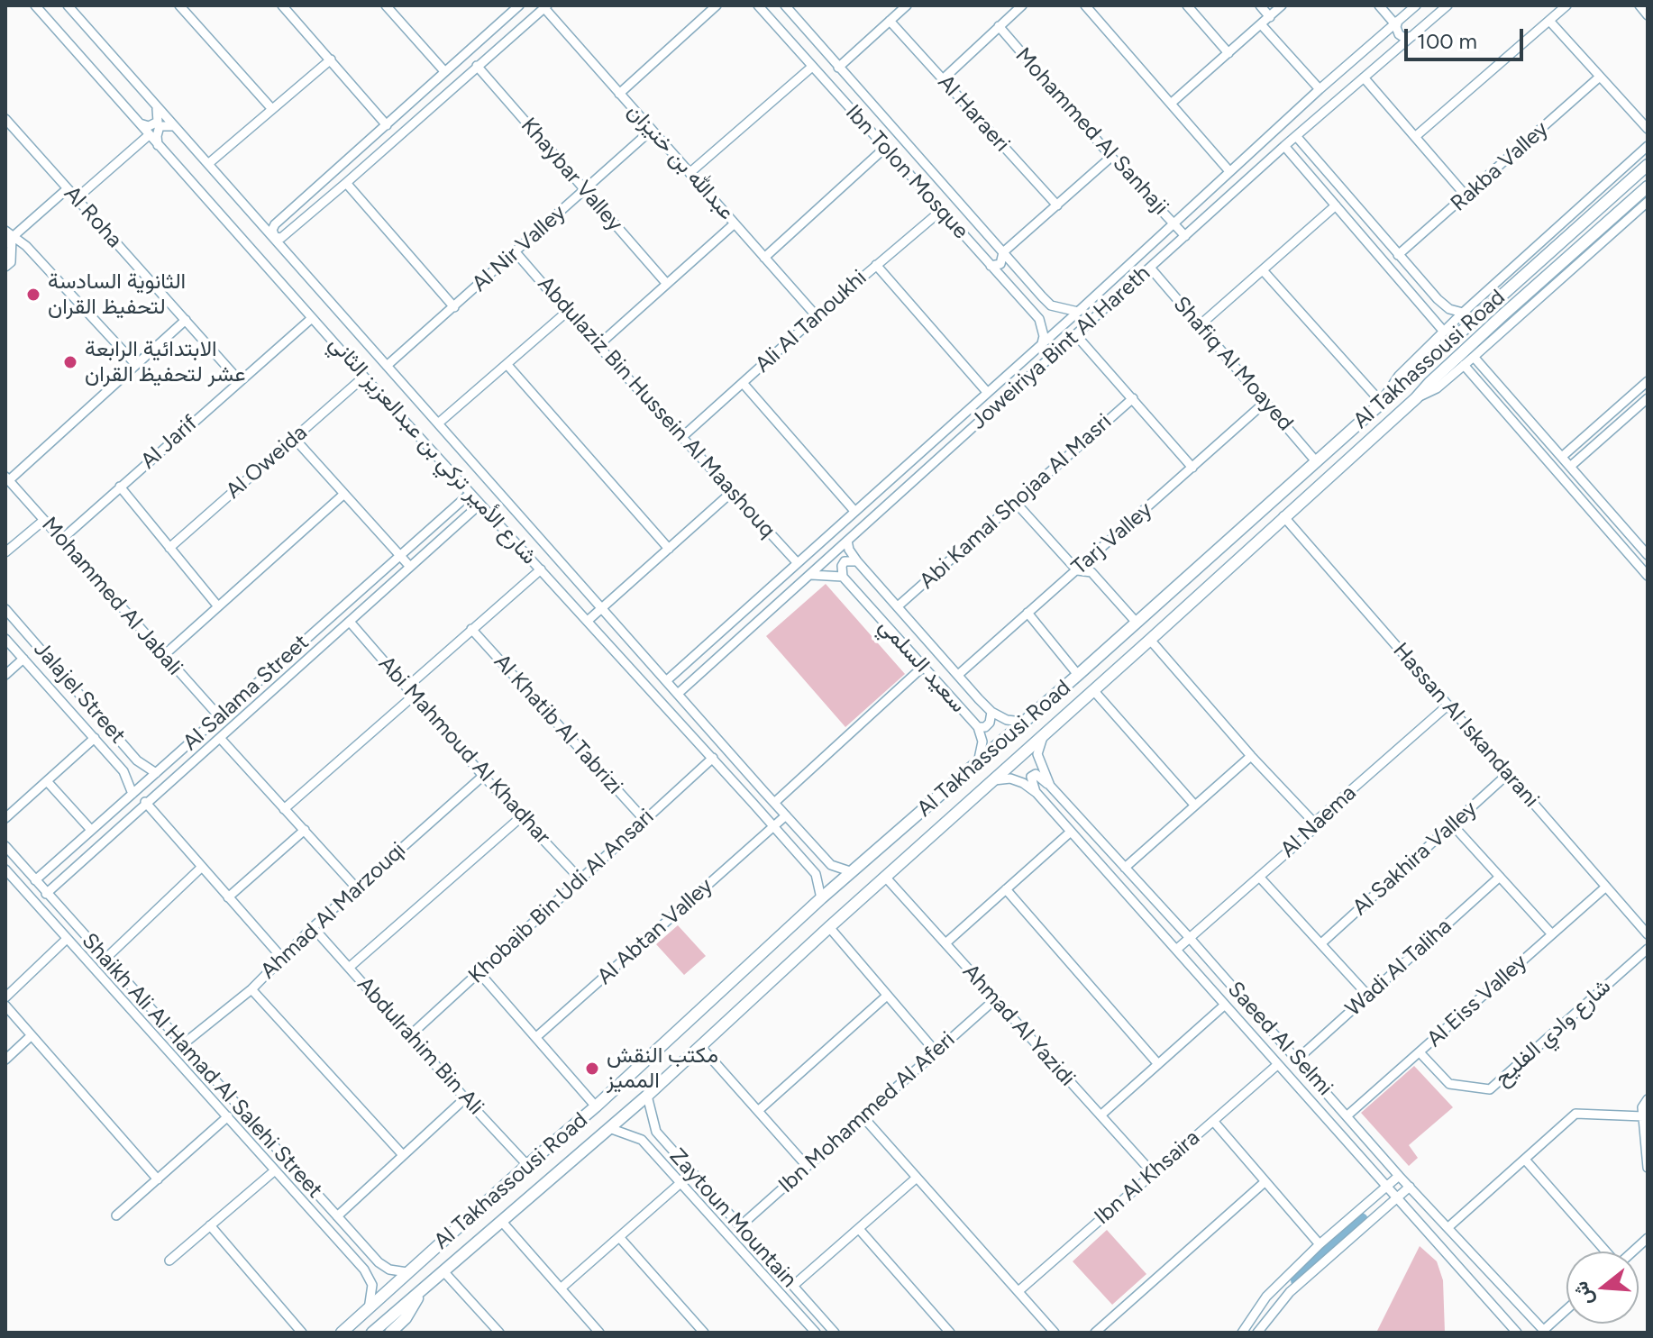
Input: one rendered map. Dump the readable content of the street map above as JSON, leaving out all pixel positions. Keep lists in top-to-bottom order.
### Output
{
  "streets": {
    "main road": ["Al Takhassousi Road"],
    "street": [
      "Al Haraeri",
      "Mohammed Al Sanhaji",
      "عبدالله بن خنيزان",
      "Rakba Valley",
      "Ibn Tolon Mosque",
      "Khaybar Valley",
      "Al Roha",
      "Al Nir Valley",
      "Ali Al Tanoukhi",
      "Joweiriya Bint Al Hareth",
      "Shafiq Al Moayed",
      "Abdulaziz Bin Hussein Al Maashouq",
      "Al Jarif",
      "شارع الأمير تركي بن عبدالعزيز الثاني",
      "Al Oweida",
      "Abi Kamal Shojaa Al Masri",
      "Tarj Valley",
      "Mohammed Al Jabali",
      "سعيد السلمي",
      "Jalajel Street",
      "Al Salama Street",
      "Al Khatib Al Tabrizi",
      "Hassan Al Iskandarani",
      "Abi Mahmoud Al Khadhar",
      "Al Naema",
      "Al Sakhira Valley",
      "Khobaib Bin Udi Al Ansari",
      "Ahmad Al Marzouqi",
      "Al Abtan Valley",
      "Wadi Al Taliha",
      "Al Eiss Valley",
      "Ahmad Al Yazidi",
      "شارع وادي الفليح",
      "Saeed Al Selmi",
      "Abdulrahim Bin Ali",
      "Shaikh Ali Al Hamad Al Salehi Street",
      "Ibn Mohammed Al Aferi",
      "Ibn Al Khsaira",
      "Zaytoun Mountain"
    ]
  },
  "crossings": [
    ["Mohammed Al Sanhaji", "Joweiriya Bint Al Hareth"],
    ["عبدالله بن خنيزان", "Al Nir Valley"],
    ["عبدالله بن خنيزان", "Ali Al Tanoukhi"],
    ["Ibn Tolon Mosque", "Ali Al Tanoukhi"],
    ["Ibn Tolon Mosque", "Joweiriya Bint Al Hareth"],
    ["Khaybar Valley", "Al Nir Valley"],
    ["Al Roha", "Al Jarif"],
    ["Al Nir Valley", "Abdulaziz Bin Hussein Al Maashouq"],
    ["Al Nir Valley", "شارع الأمير تركي بن عبدالعزيز الثاني"],
    ["Ali Al Tanoukhi", "Abdulaziz Bin Hussein Al Maashouq"],
    ["Joweiriya Bint Al Hareth", "Shafiq Al Moayed"],
    ["Joweiriya Bint Al Hareth", "Abdulaziz Bin Hussein Al Maashouq"],
    ["Joweiriya Bint Al Hareth", "شارع الأمير تركي بن عبدالعزيز الثاني"],
    ["Joweiriya Bint Al Hareth", "سعيد السلمي"],
    ["Al Takhassousi Road", "Shafiq Al Moayed"],
    ["Al Takhassousi Road", "شارع الأمير تركي بن عبدالعزيز الثاني"],
    ["Al Takhassousi Road", "سعيد السلمي"],
    ["Al Takhassousi Road", "Hassan Al Iskandarani"],
    ["Al Takhassousi Road", "Ahmad Al Yazidi"],
    ["Al Takhassousi Road", "Saeed Al Selmi"],
    ["Al Takhassousi Road", "Abdulrahim Bin Ali"],
    ["Al Takhassousi Road", "Shaikh Ali Al Hamad Al Salehi Street"],
    ["Al Takhassousi Road", "Zaytoun Mountain"],
    ["Shafiq Al Moayed", "Tarj Valley"],
    ["Al Jarif", "شارع الأمير تركي بن عبدالعزيز الثاني"],
    ["Al Jarif", "Mohammed Al Jabali"],
    ["شارع الأمير تركي بن عبدالعزيز الثاني", "Al Oweida"],
    ["شارع الأمير تركي بن عبدالعزيز الثاني", "Al Salama Street"],
    ["شارع الأمير تركي بن عبدالعزيز الثاني", "Khobaib Bin Udi Al Ansari"],
    ["شارع الأمير تركي بن عبدالعزيز الثاني", "Al Abtan Valley"],
    ["Abi Kamal Shojaa Al Masri", "سعيد السلمي"],
    ["Tarj Valley", "سعيد السلمي"],
    ["Mohammed Al Jabali", "Al Salama Street"],
    ["Jalajel Street", "Al Salama Street"],
    ["Al Salama Street", "Shaikh Ali Al Hamad Al Salehi Street"],
    ["Al Khatib Al Tabrizi", "Khobaib Bin Udi Al Ansari"],
    ["Hassan Al Iskandarani", "Al Naema"],
    ["Hassan Al Iskandarani", "Al Sakhira Valley"],
    ["Hassan Al Iskandarani", "Al Eiss Valley"],
    ["Abi Mahmoud Al Khadhar", "Khobaib Bin Udi Al Ansari"],
    ["Abi Mahmoud Al Khadhar", "Ahmad Al Marzouqi"],
    ["Al Naema", "Saeed Al Selmi"],
    ["Khobaib Bin Udi Al Ansari", "Abdulrahim Bin Ali"],
    ["Ahmad Al Marzouqi", "Abdulrahim Bin Ali"],
    ["Ahmad Al Marzouqi", "Shaikh Ali Al Hamad Al Salehi Street"],
    ["Wadi Al Taliha", "Saeed Al Selmi"],
    ["Al Eiss Valley", "شارع وادي الفليح"],
    ["Al Eiss Valley", "Saeed Al Selmi"],
    ["Ahmad Al Yazidi", "Ibn Mohammed Al Aferi"],
    ["Ahmad Al Yazidi", "Ibn Al Khsaira"],
    ["Saeed Al Selmi", "Ibn Al Khsaira"],
    ["Ibn Mohammed Al Aferi", "Zaytoun Mountain"]
  ],
  "places": ["الثانوية السادسة لتحفيظ القران", "الابتدائية الرابعة عشر لتحفيظ القران", "مكتب النقش المميز"],
  "scale_bar": "100 m",
  "north": "left"
}
